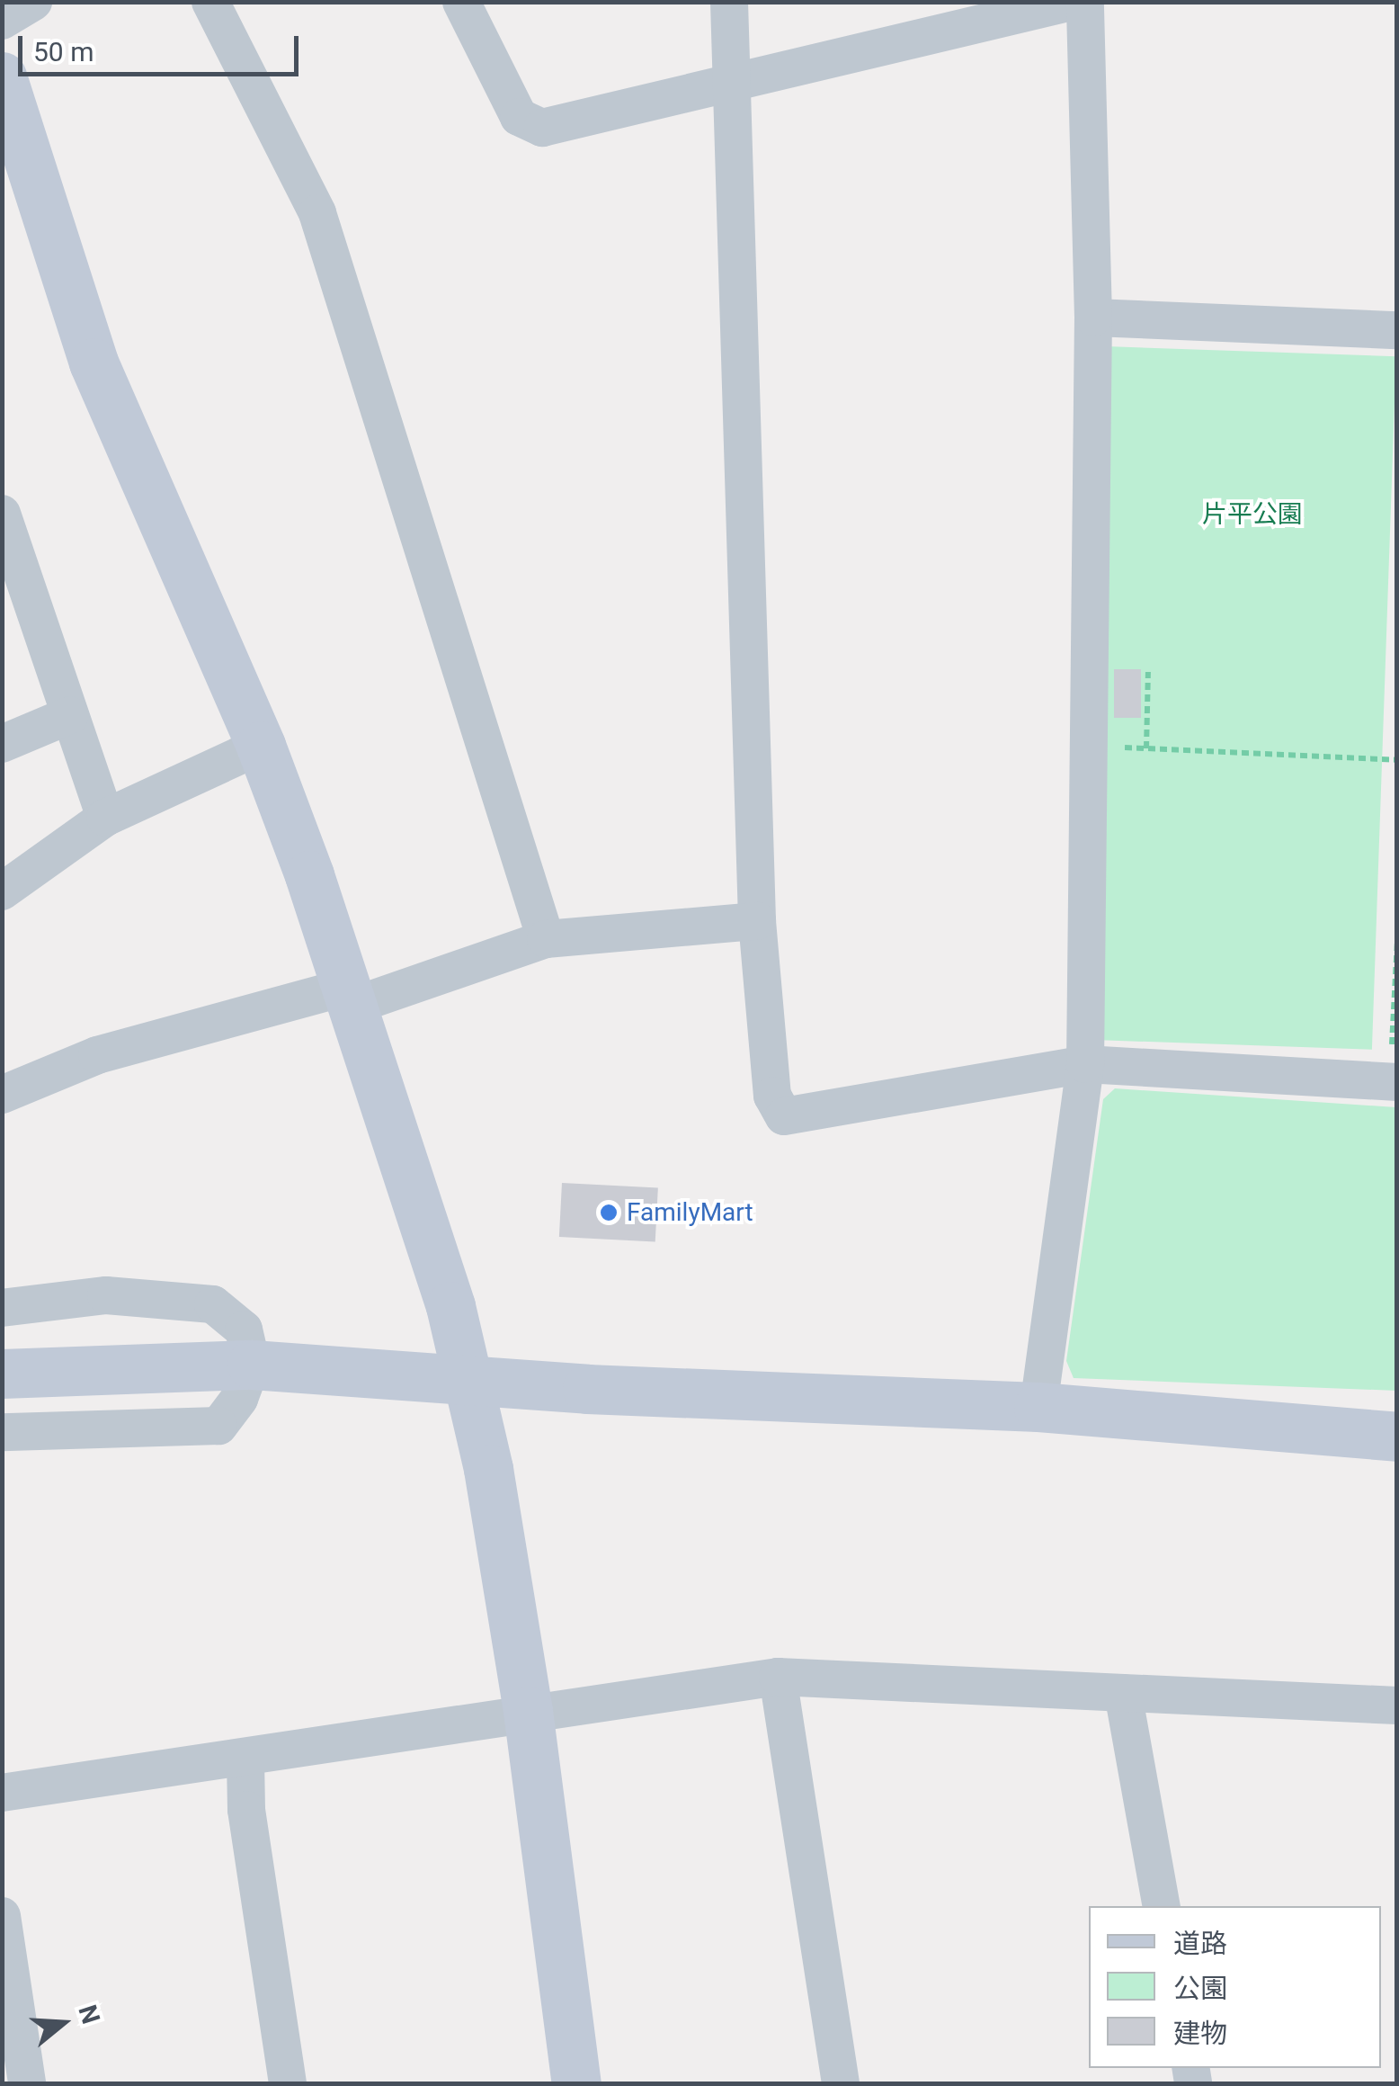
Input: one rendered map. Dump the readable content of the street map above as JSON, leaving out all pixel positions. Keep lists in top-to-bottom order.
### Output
{
  "parks": ["片平公園"],
  "places": ["FamilyMart"],
  "legend": ["道路", "公園", "建物"],
  "scale_bar": "50 m",
  "north": "right"
}
